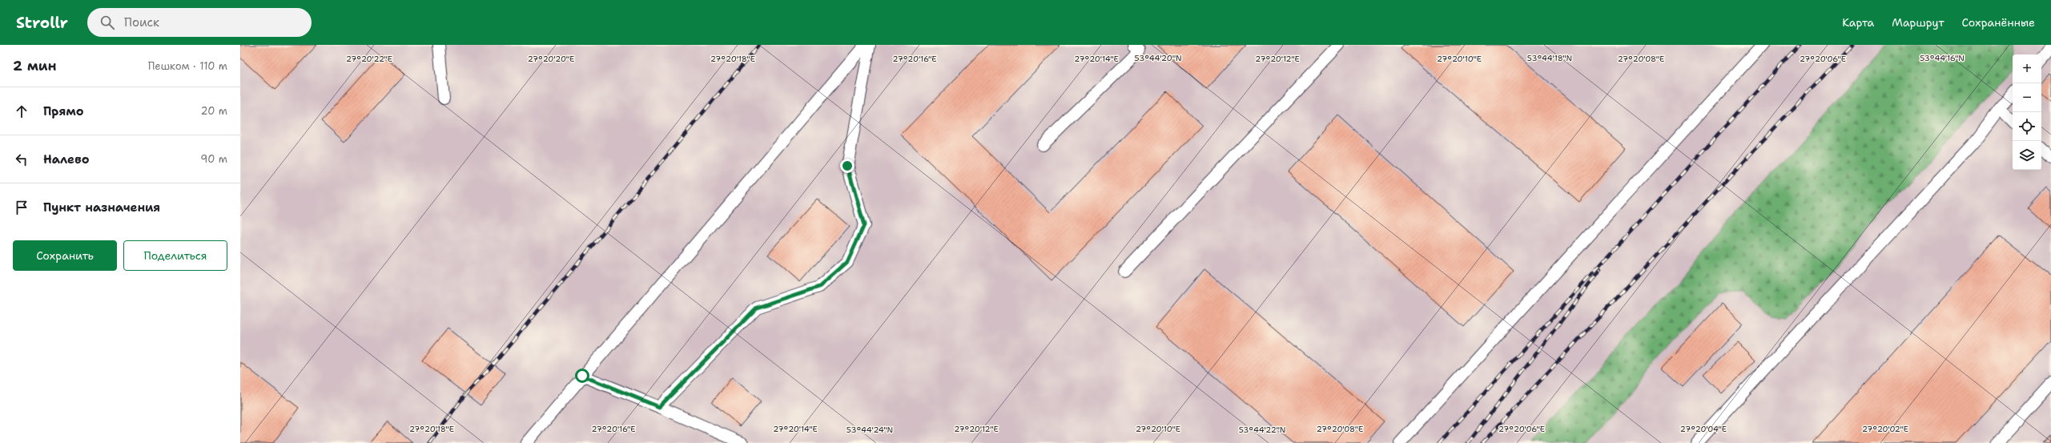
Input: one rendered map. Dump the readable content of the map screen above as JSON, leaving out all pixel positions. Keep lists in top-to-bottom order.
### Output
{
  "page": {
    "header": "Strollr",
    "search": "Поиск",
    "nav": ["Карта", "Маршрут", "Сохранённые"],
    "heading": ["2 мин", "Пешком · 110 m"],
    "map_buttons": ["+", "−"],
    "list": [
      ["Прямо", "20 m"],
      ["Налево", "90 m"],
      "Пункт назначения"
    ],
    "buttons": ["Сохранить", "Поделиться"]
  },
  "coordinates": [
    "53°44'16\"N",
    "53°44'20\"N",
    "53°44'18\"N",
    "27°20'22\"E",
    "27°20'20\"E",
    "27°20'18\"E",
    "27°20'16\"E",
    "27°20'14\"E",
    "27°20'12\"E",
    "27°20'10\"E",
    "27°20'08\"E",
    "27°20'06\"E",
    "27°20'04\"E",
    "27°20'02\"E",
    "53°44'24\"N",
    "53°44'22\"N"
  ]
}
